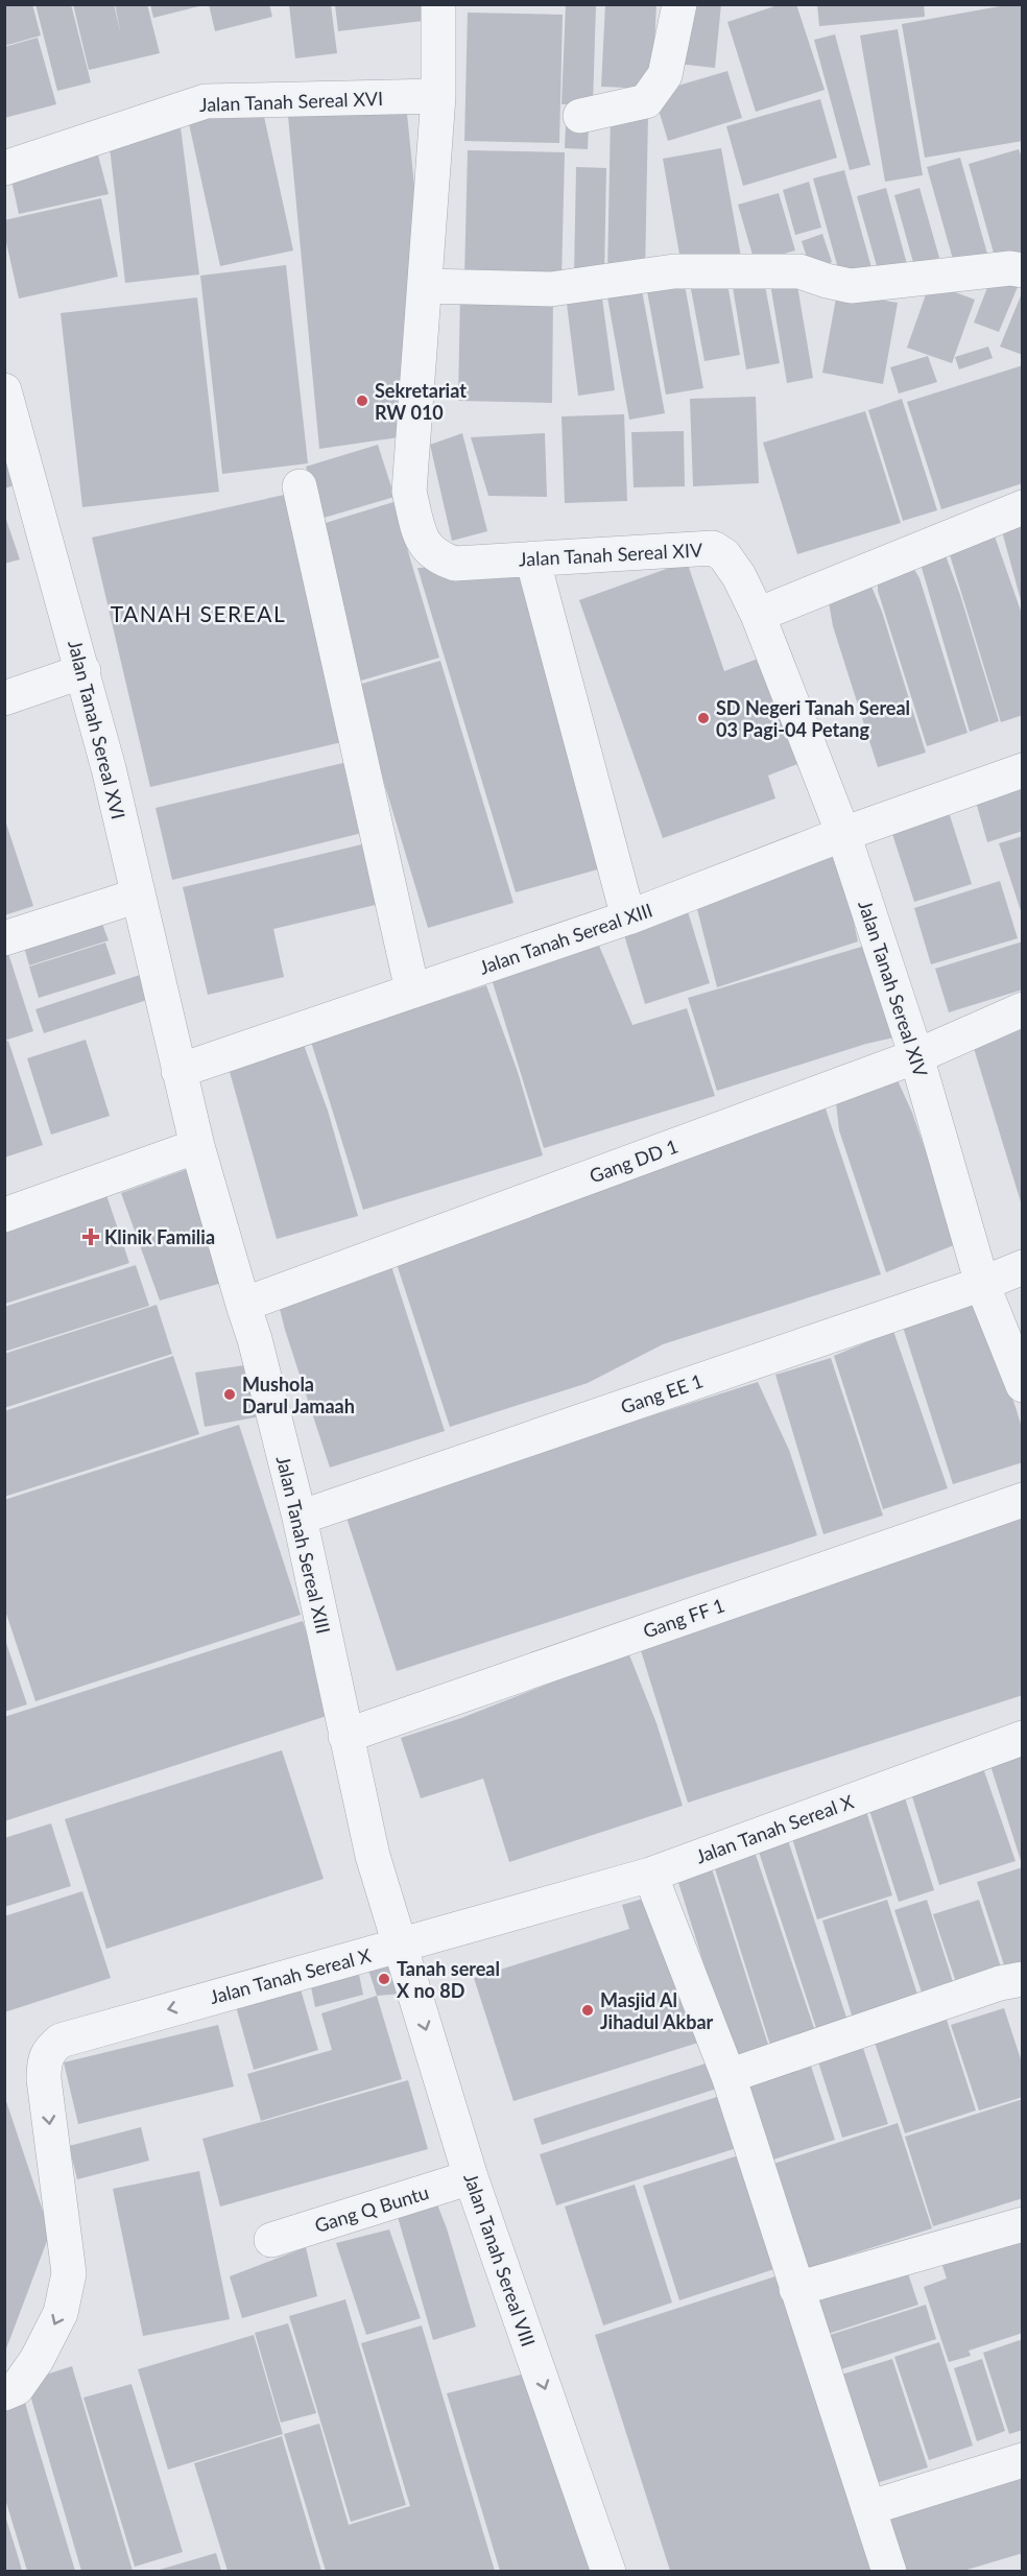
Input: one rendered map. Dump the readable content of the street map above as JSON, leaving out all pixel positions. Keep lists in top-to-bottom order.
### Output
{
  "streets": {
    "street": [
      "Jalan Tanah Sereal XVI",
      "Jalan Tanah Sereal XIV",
      "Jalan Tanah Sereal XIII",
      "Gang DD 1",
      "Gang EE 1",
      "Gang FF 1",
      "Jalan Tanah Sereal X",
      "Gang Q Buntu",
      "Jalan Tanah Sereal VIII"
    ]
  },
  "crossings": [
    ["Jalan Tanah Sereal XVI", "Jalan Tanah Sereal XIV"],
    ["Jalan Tanah Sereal XVI", "Jalan Tanah Sereal XIII"],
    ["Jalan Tanah Sereal XIV", "Jalan Tanah Sereal XIII"],
    ["Jalan Tanah Sereal XIV", "Gang DD 1"],
    ["Jalan Tanah Sereal XIV", "Gang EE 1"],
    ["Jalan Tanah Sereal XIII", "Gang DD 1"],
    ["Jalan Tanah Sereal XIII", "Gang EE 1"],
    ["Jalan Tanah Sereal XIII", "Gang FF 1"],
    ["Jalan Tanah Sereal XIII", "Jalan Tanah Sereal X"],
    ["Jalan Tanah Sereal XIII", "Jalan Tanah Sereal VIII"],
    ["Jalan Tanah Sereal X", "Jalan Tanah Sereal VIII"],
    ["Gang Q Buntu", "Jalan Tanah Sereal VIII"]
  ],
  "one_way": ["Jalan Tanah Sereal X"],
  "districts": ["TANAH SEREAL"],
  "places": {
    "other": [
      "Sekretariat RW 010",
      "SD Negeri Tanah Sereal 03 Pagi-04 Petang",
      "Mushola Darul Jamaah",
      "Tanah sereal X no 8D",
      "Masjid Al Jihadul Akbar"
    ],
    "health": ["Klinik Familia"]
  }
}
